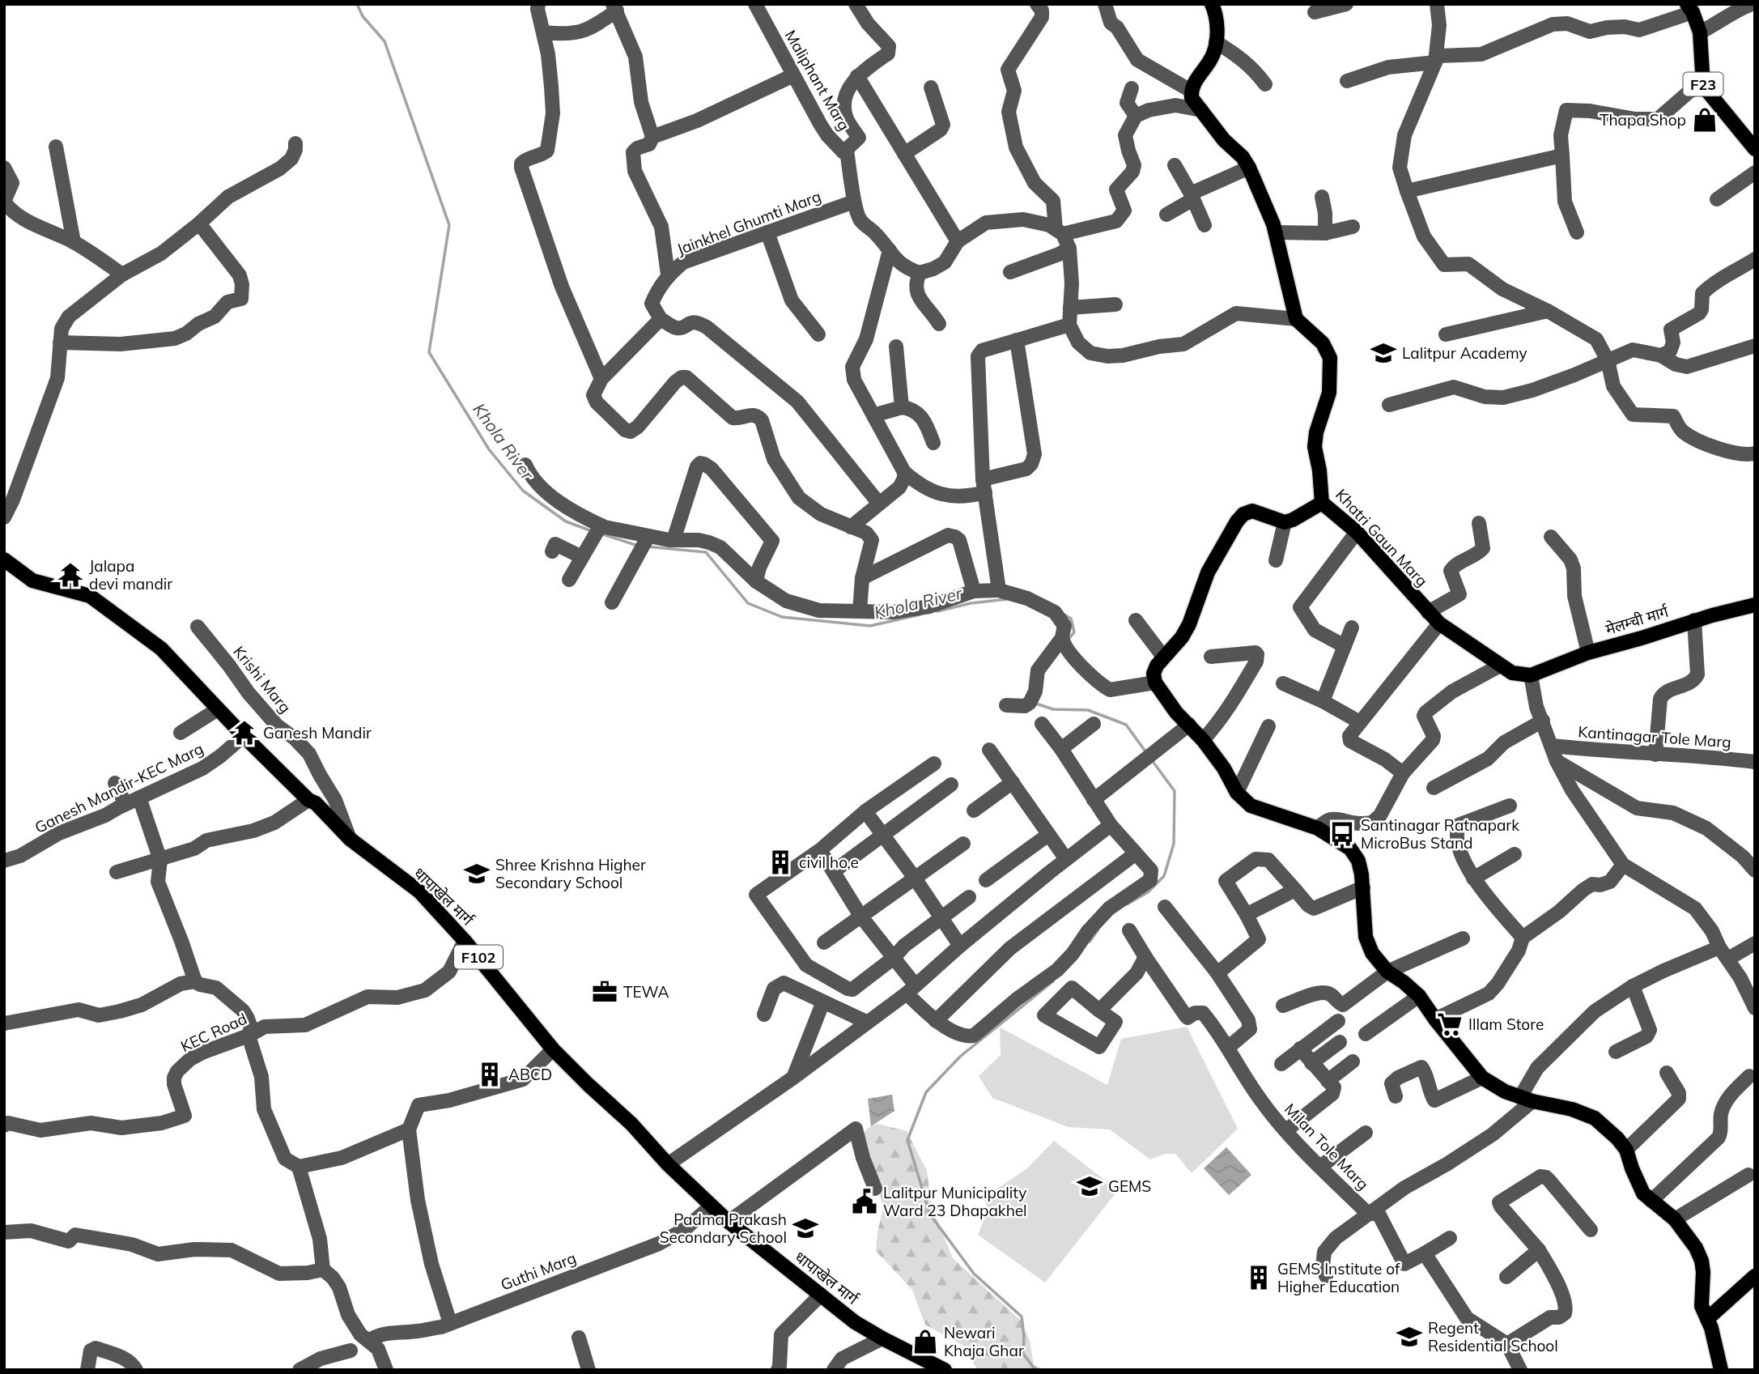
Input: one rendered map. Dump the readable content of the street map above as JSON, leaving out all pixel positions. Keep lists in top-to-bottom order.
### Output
{
  "streets": {
    "main road": [
      "F23",
      "Khatri Gaun Marg",
      "मेलम्ची मार्ग",
      "धापाखेल मार्ग",
      "F102"
    ],
    "street": [
      "Maliphant Marg",
      "Jainkhel Ghumti Marg",
      "Krishi Marg",
      "Kantinagar Tole Marg",
      "Ganesh Mandir-KEC Marg",
      "KEC Road",
      "Milan Tole Marg",
      "Guthi Marg"
    ]
  },
  "crossings": [
    ["Khatri Gaun Marg", "मेलम्ची मार्ग"],
    ["Krishi Marg", "धापाखेल मार्ग"],
    ["Ganesh Mandir-KEC Marg", "धापाखेल मार्ग"],
    ["धापाखेल मार्ग", "KEC Road"],
    ["धापाखेल मार्ग", "Guthi Marg"]
  ],
  "water": ["Khola River"],
  "places": {
    "shop": ["Thapa Shop", "Newari Khaja Ghar"],
    "school or university": [
      "Lalitpur Academy",
      "Shree Krishna Higher Secondary School",
      "GEMS",
      "Padma Prakash Secondary School",
      "Regent Residential School"
    ],
    "temple": ["Jalapa devi mandir", "Ganesh Mandir"],
    "bus stop": ["Santinagar Ratnapark MicroBus Stand"],
    "building": ["civil ho,e", "ABCD", "GEMS Institute of Higher Education"],
    "office": ["TEWA"],
    "supermarket": ["Illam Store"],
    "public building": ["Lalitpur Municipality Ward 23 Dhapakhel"]
  }
}
